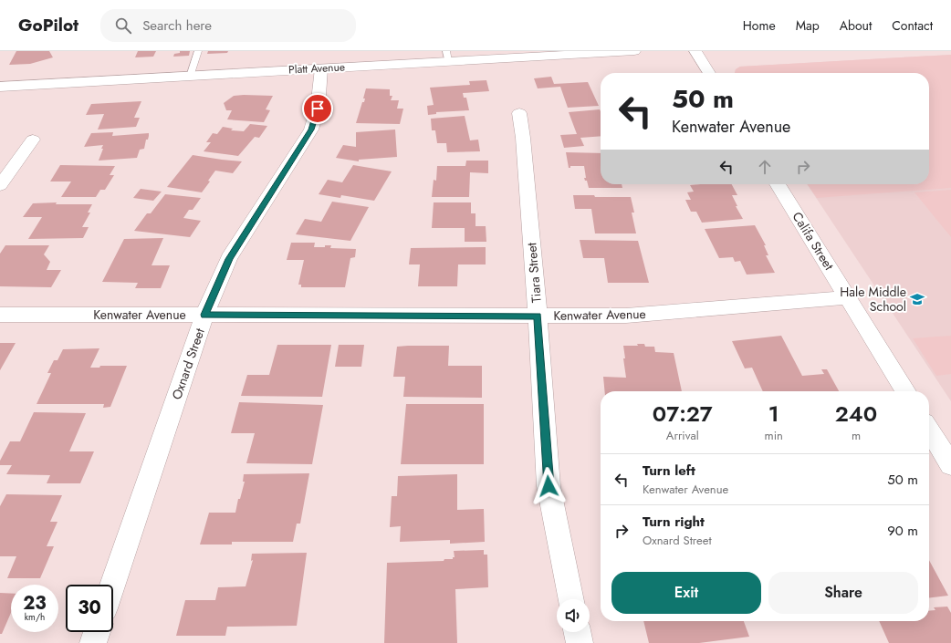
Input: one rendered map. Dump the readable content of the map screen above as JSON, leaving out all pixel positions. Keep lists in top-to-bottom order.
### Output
{
  "streets": {
    "street": [
      "Platt Avenue",
      "Califa Street",
      "Tiara Street",
      "Kenwater Avenue",
      "Oxnard Street"
    ]
  },
  "crossings": [
    ["Platt Avenue", "Oxnard Street"],
    ["Califa Street", "Kenwater Avenue"],
    ["Tiara Street", "Kenwater Avenue"],
    ["Kenwater Avenue", "Oxnard Street"]
  ],
  "places": {
    "school or university": ["Hale Middle School"]
  },
  "page": {
    "header": "GoPilot",
    "search": "Search here",
    "nav": [
      "Home",
      "Map",
      "About",
      "Contact"
    ],
    "turn": ["50 m", "Kenwater Avenue"],
    "eta": [
      "07:27",
      "Arrival",
      "1",
      "min",
      "240",
      "m"
    ],
    "list": [
      {
        "name": "Turn left",
        "note": "Kenwater Avenue",
        "value": "50 m"
      },
      {
        "name": "Turn right",
        "note": "Oxnard Street",
        "value": "90 m"
      }
    ],
    "buttons": ["Exit", "Share"],
    "speed": "23 km/h",
    "limit": "30"
  }
}
